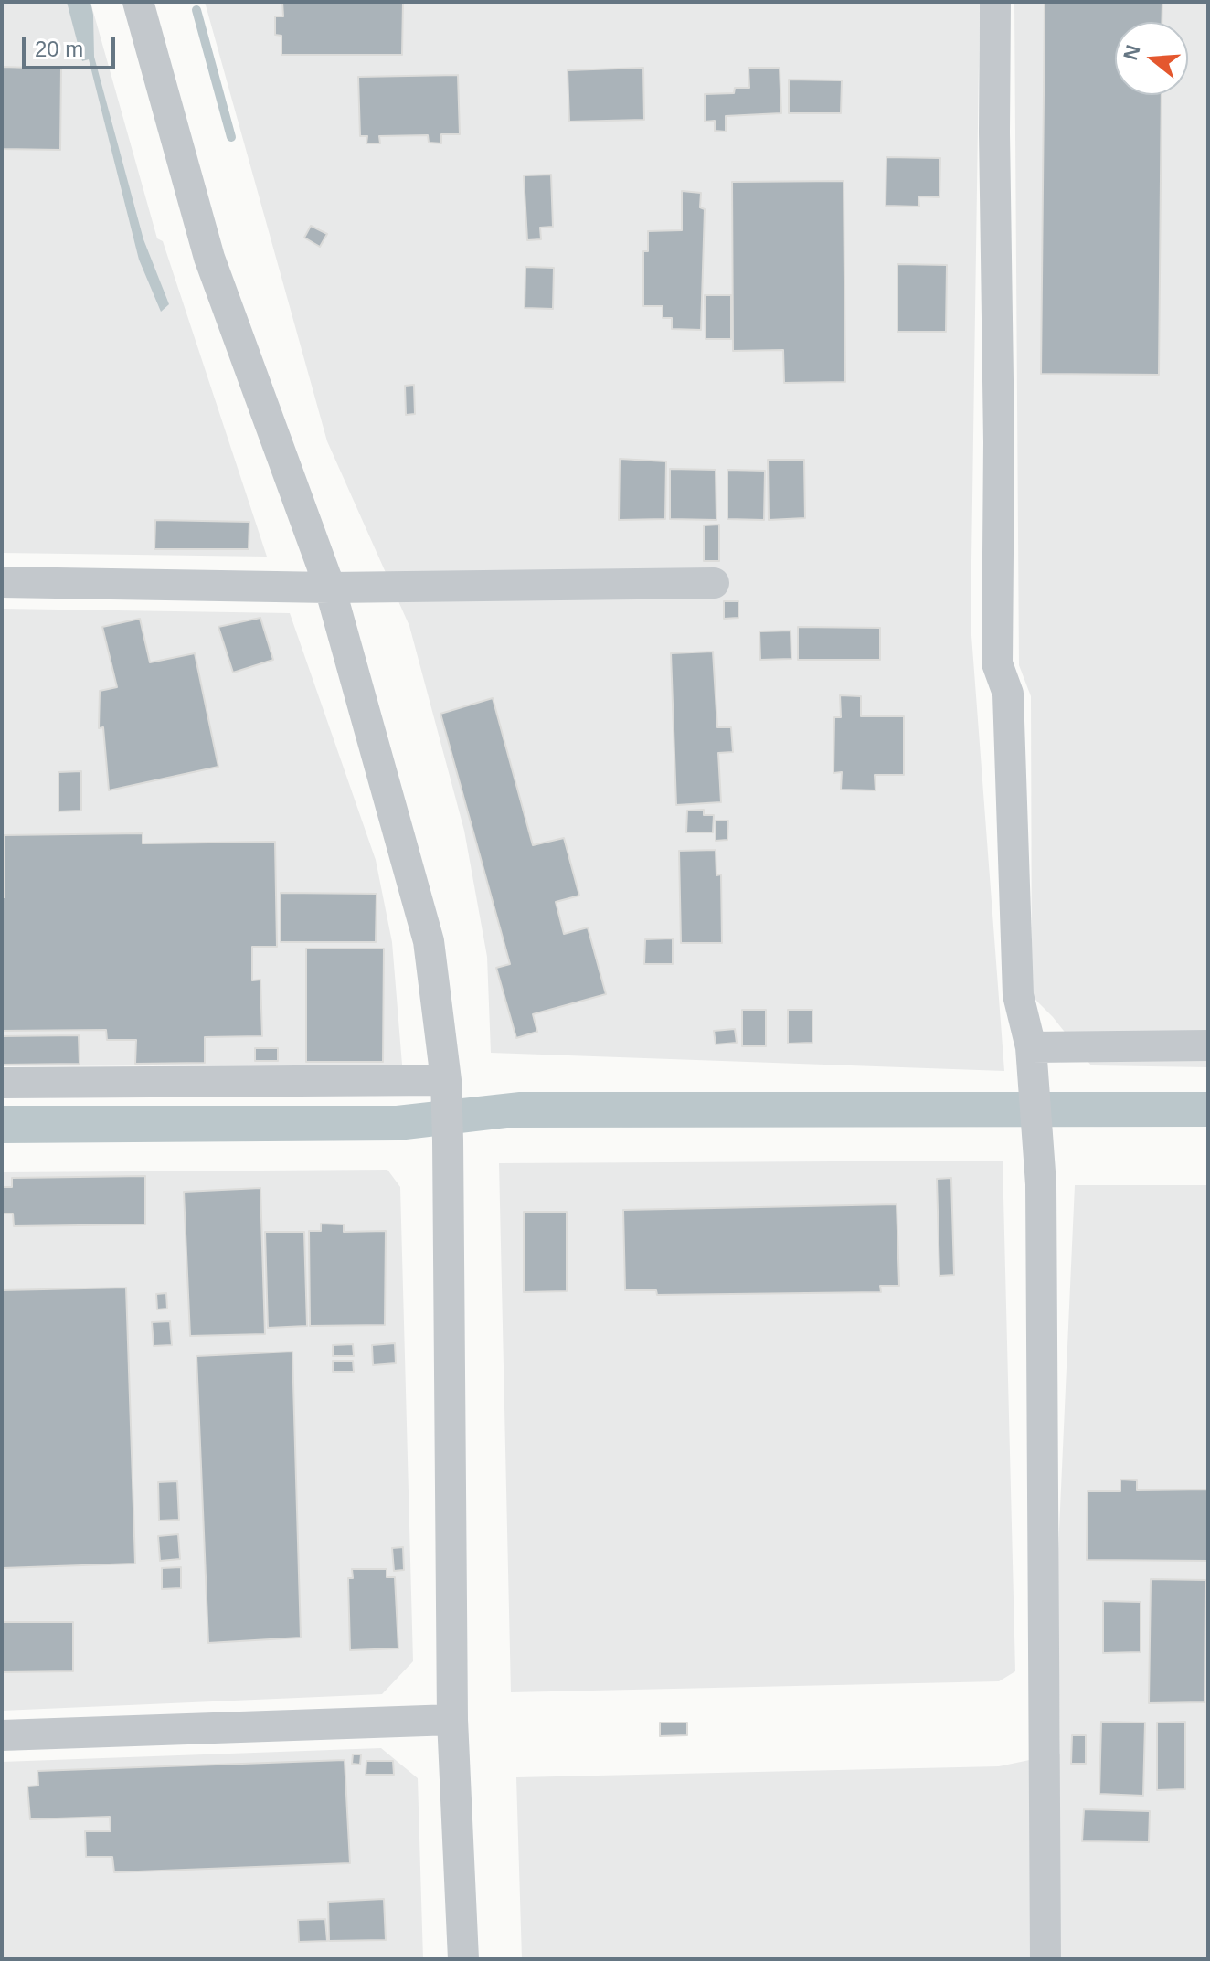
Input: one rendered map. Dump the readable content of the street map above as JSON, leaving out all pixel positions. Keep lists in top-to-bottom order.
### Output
{
  "scale_bar": "20 m",
  "north": "left"
}
